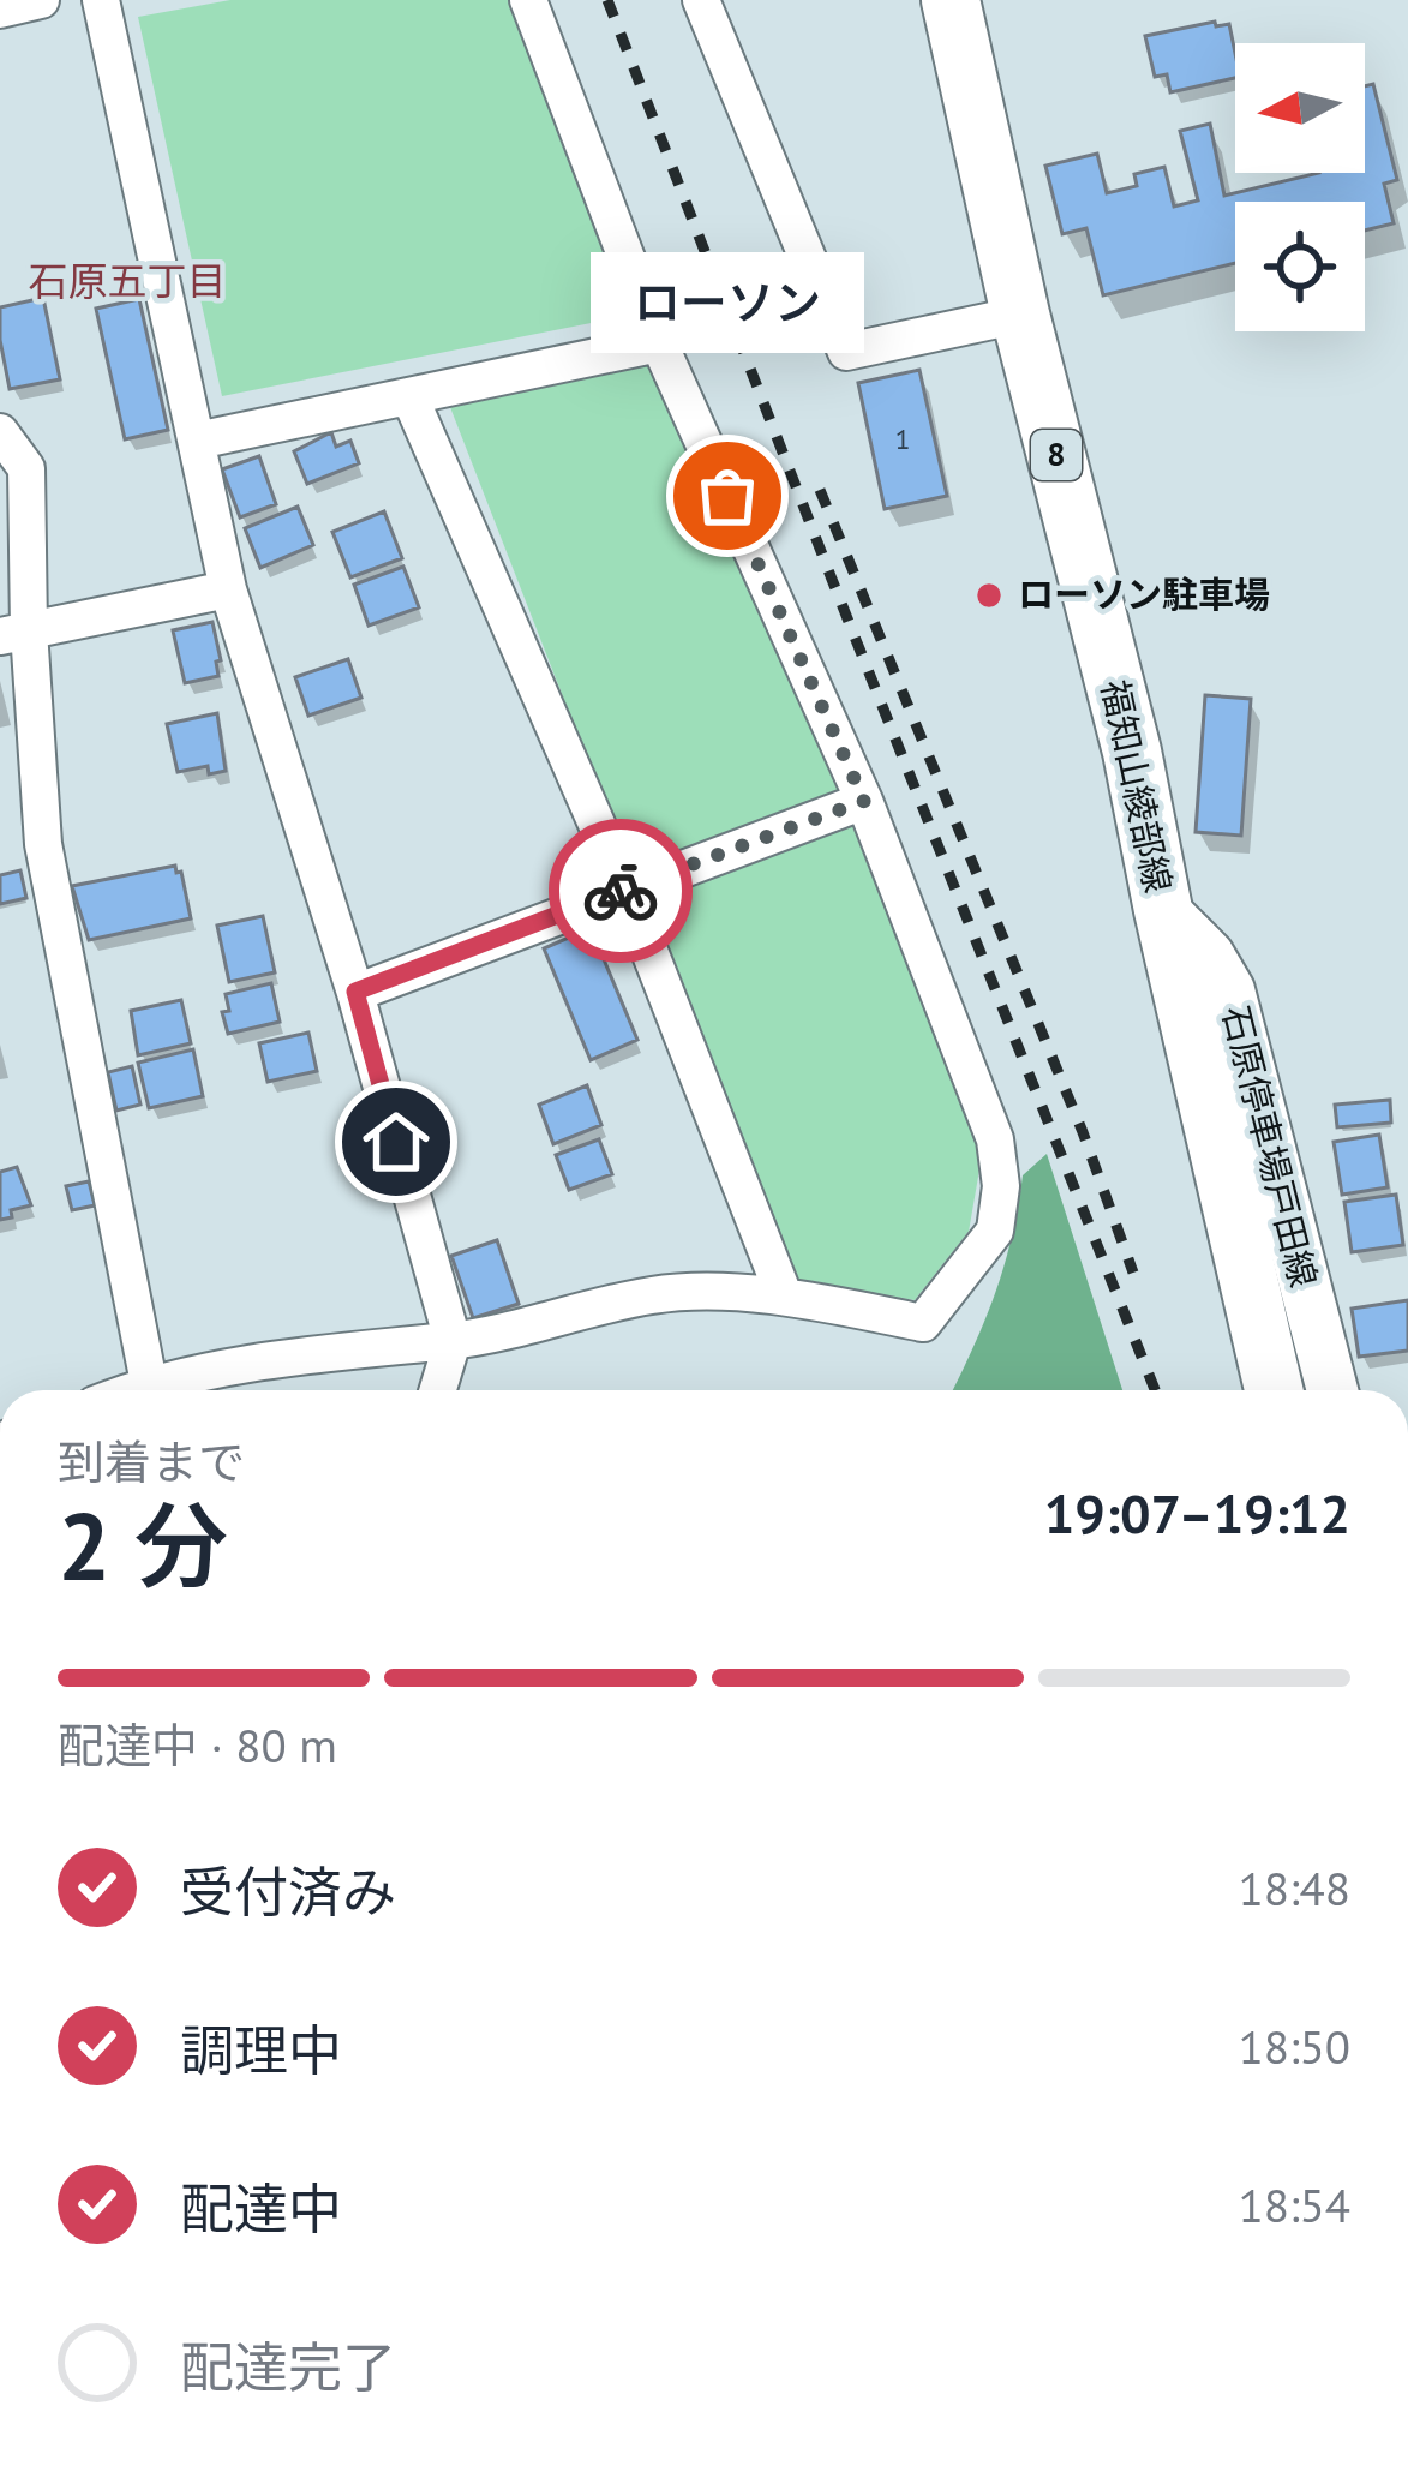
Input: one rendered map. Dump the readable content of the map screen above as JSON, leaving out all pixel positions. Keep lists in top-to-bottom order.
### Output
{
  "streets": {
    "main road": ["8", "福知山綾部線", "石原停車場戸田線"]
  },
  "crossings": [
    ["福知山綾部線", "石原停車場戸田線"]
  ],
  "districts": ["石原五丁目"],
  "places": ["ローソン", "ローソン駐車場"],
  "house_numbers": ["1"],
  "north": "left",
  "page": {
    "bubble": "ローソン",
    "heading": ["2 分", "到着まで", "19:07–19:12"],
    "bar": "配達中 · 80 m",
    "list": [
      ["受付済み", "18:48"],
      ["調理中", "18:50"],
      ["配達中", "18:54"],
      "配達完了"
    ]
  }
}
